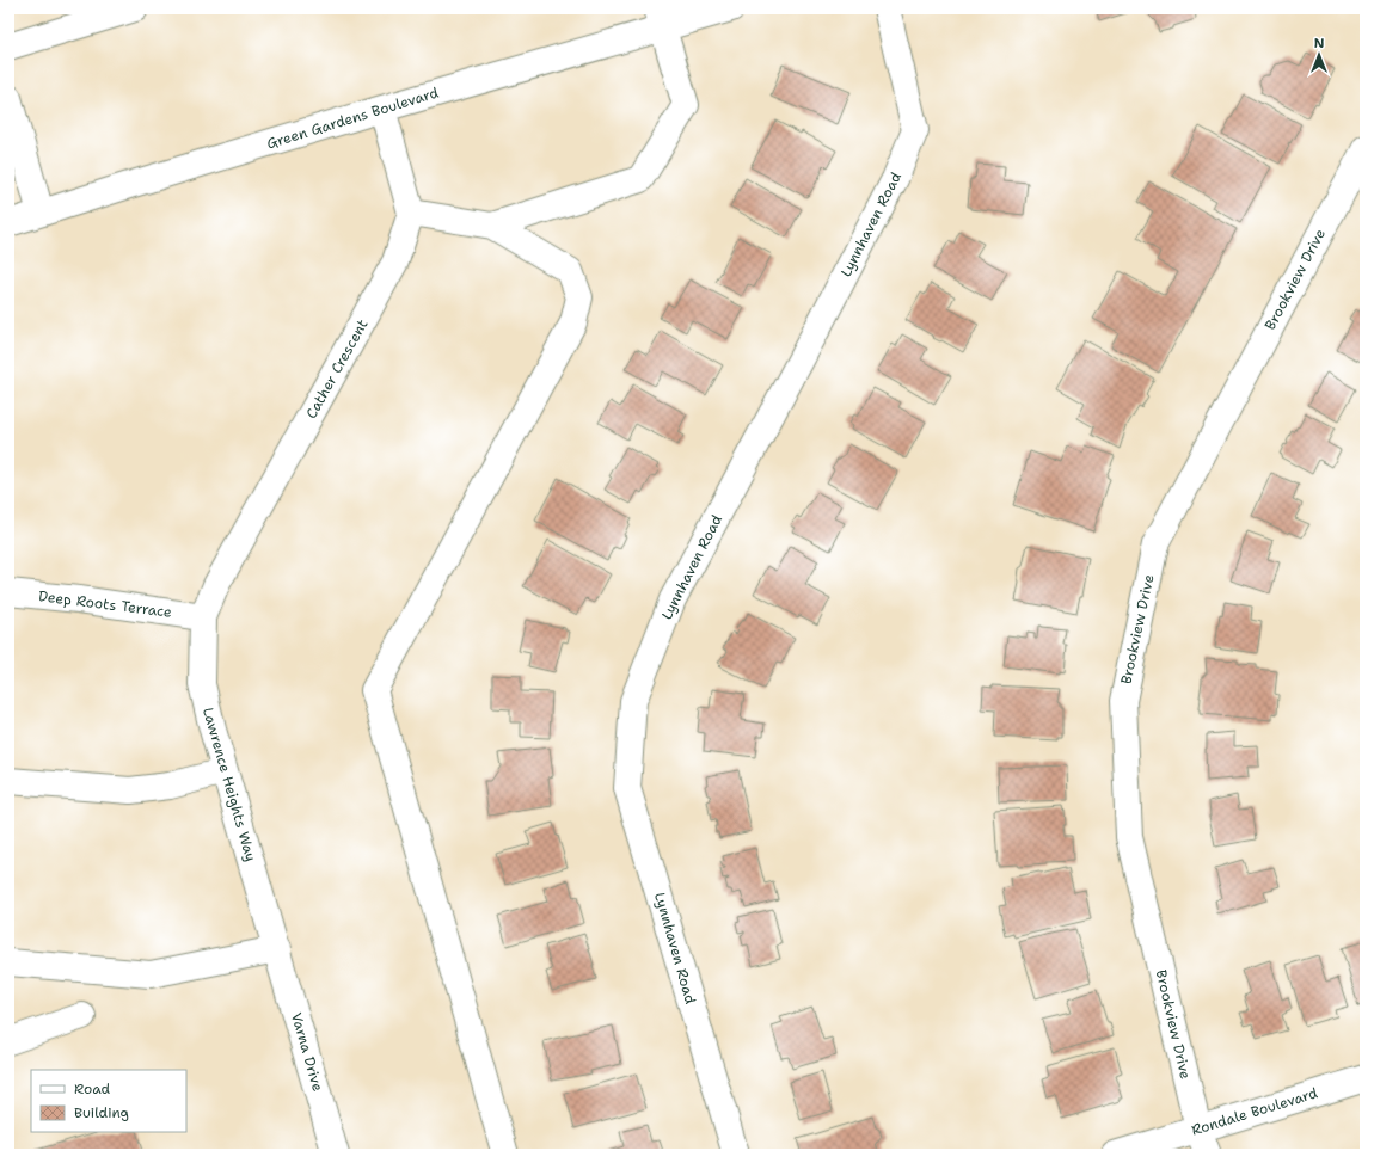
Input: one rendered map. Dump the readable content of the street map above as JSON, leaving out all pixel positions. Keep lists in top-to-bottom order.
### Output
{
  "streets": {
    "street": [
      "Green Gardens Boulevard",
      "Lynnhaven Road",
      "Brookview Drive",
      "Cather Crescent",
      "Deep Roots Terrace",
      "Lawrence Heights Way",
      "Varna Drive",
      "Rondale Boulevard"
    ]
  },
  "crossings": [
    ["Brookview Drive", "Rondale Boulevard"],
    ["Cather Crescent", "Deep Roots Terrace"],
    ["Cather Crescent", "Lawrence Heights Way"],
    ["Deep Roots Terrace", "Lawrence Heights Way"],
    ["Lawrence Heights Way", "Varna Drive"]
  ],
  "legend": ["Road", "Building"],
  "north": "top"
}
